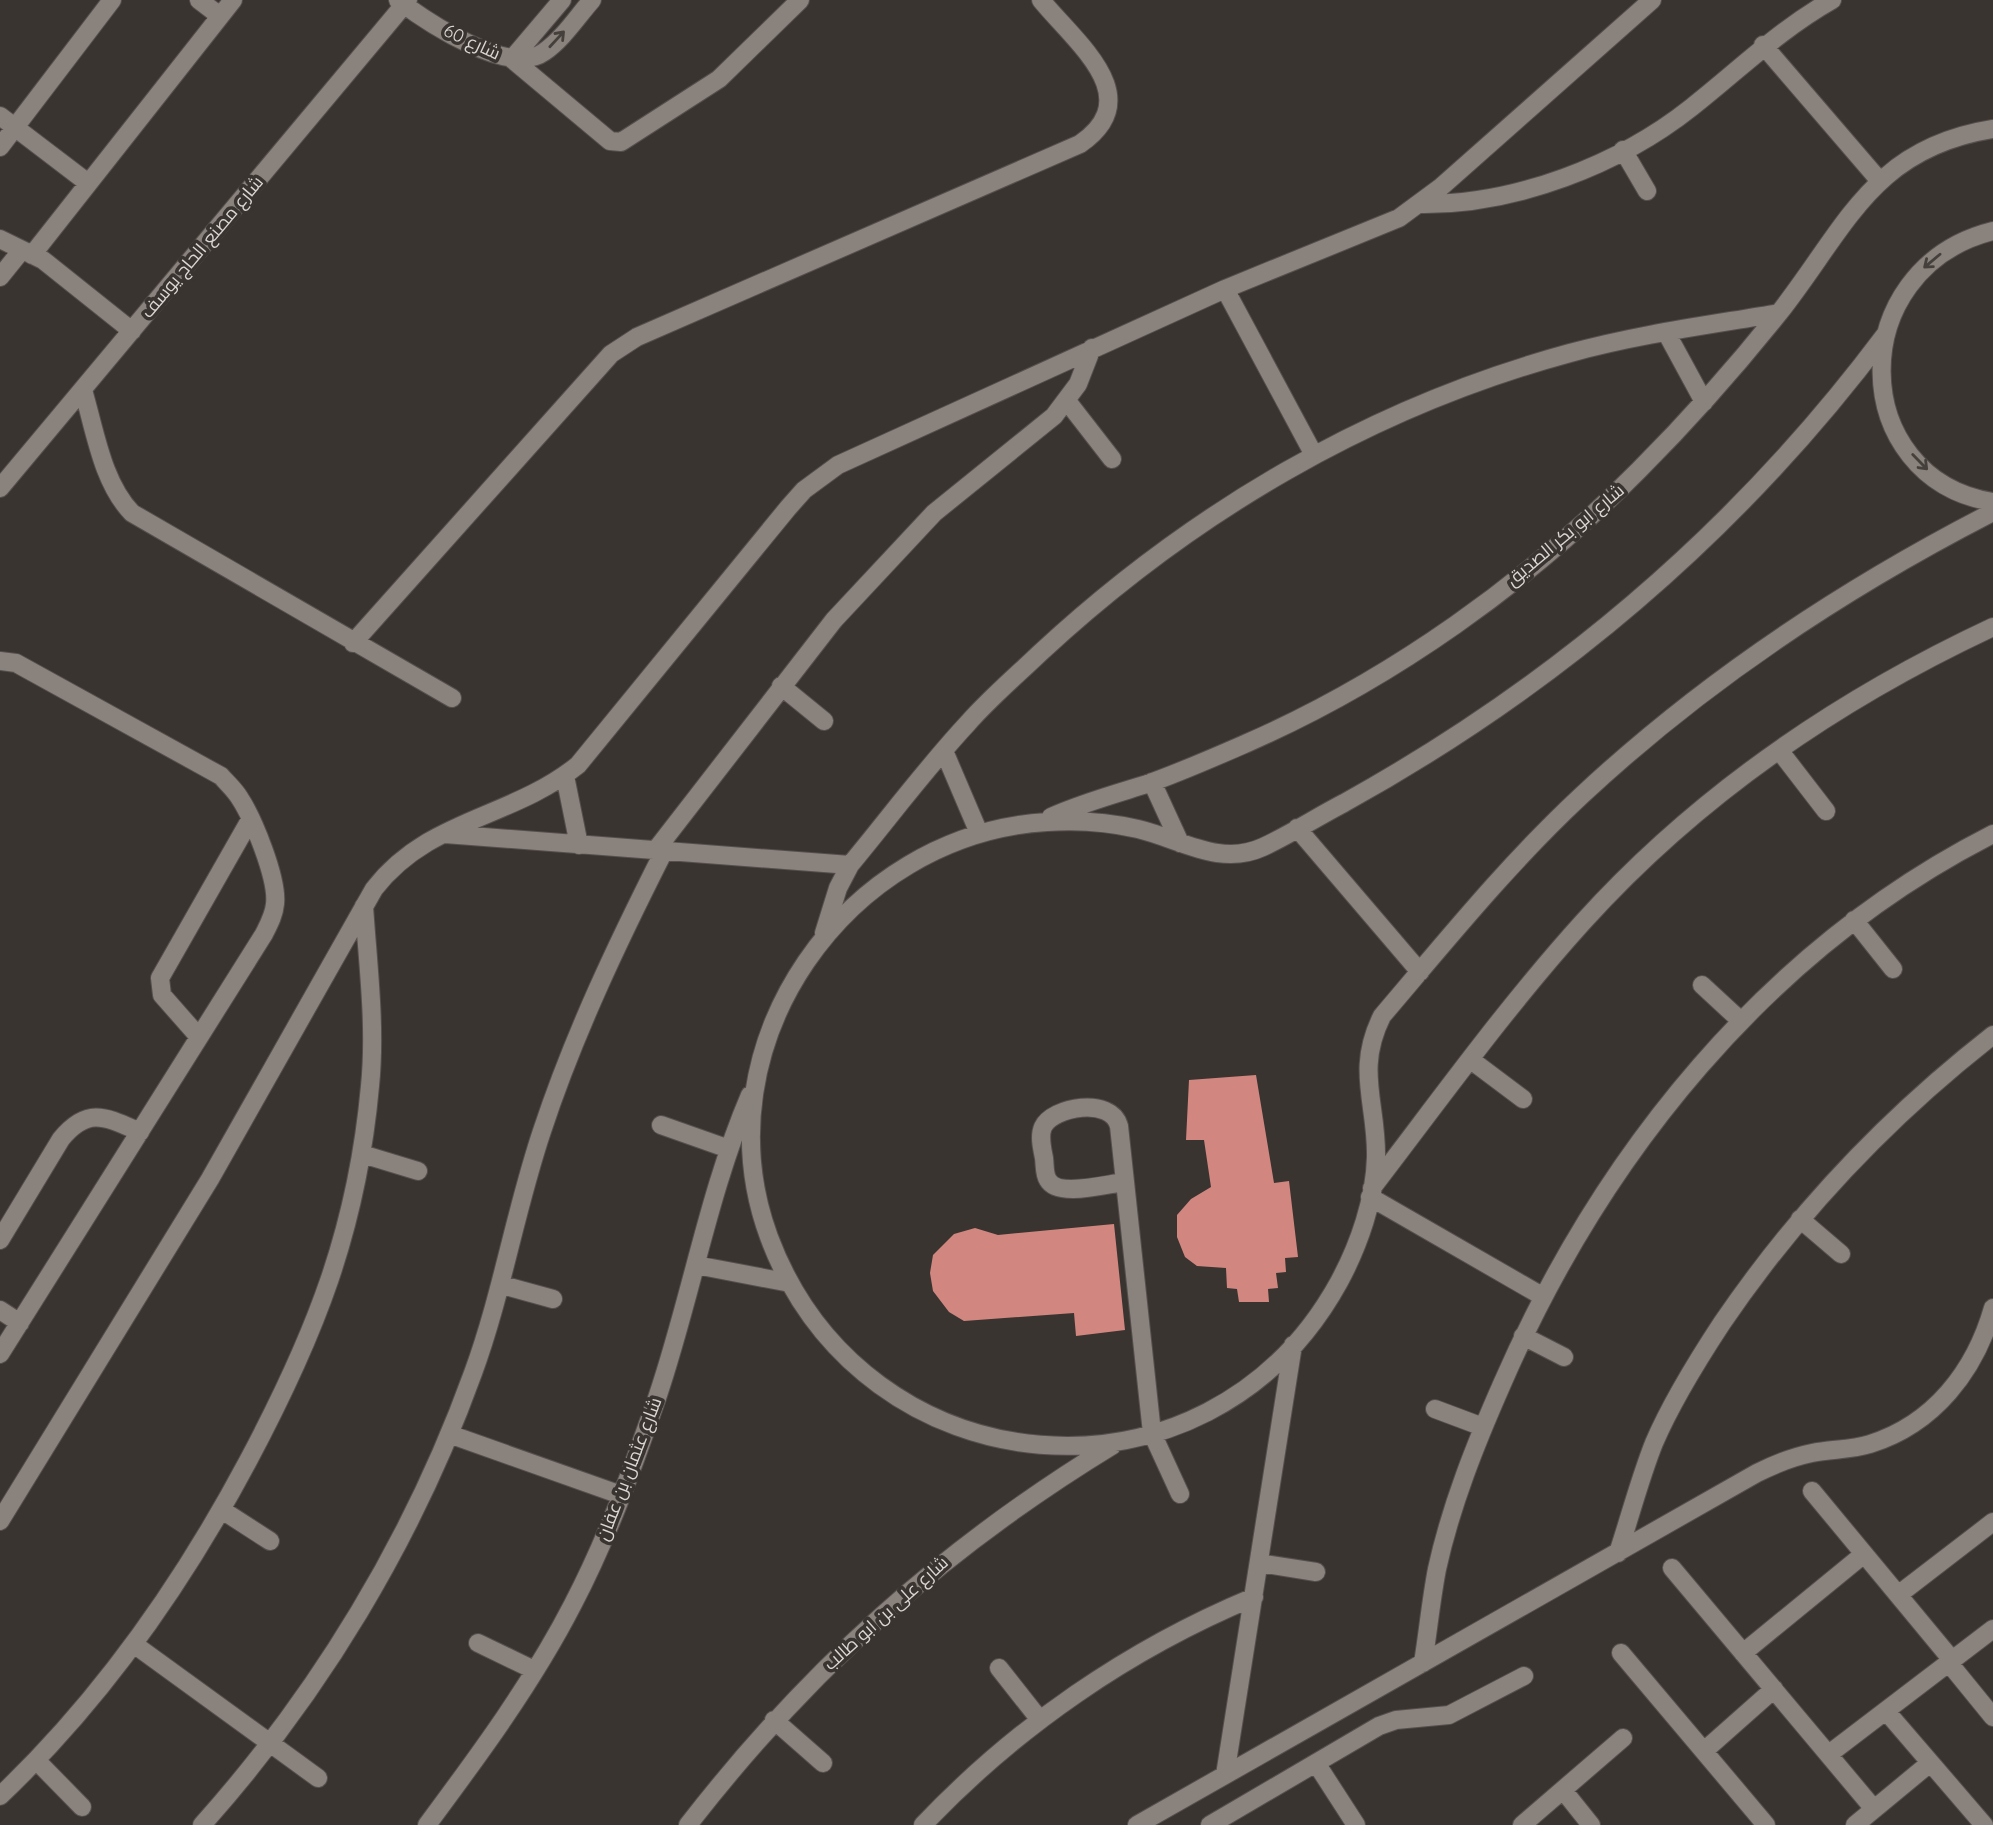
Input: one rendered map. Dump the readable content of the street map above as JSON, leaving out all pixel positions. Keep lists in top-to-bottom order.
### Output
{
  "streets": {
    "street": [
      "شارع 60",
      "شارع مصنع الحاج يوسف",
      "شارع ابو بكر الصديق",
      "شارع عثمان بن عفان",
      "شارع على بن ابو طالب"
    ]
  },
  "crossings": [
    ["شارع 60", "شارع مصنع الحاج يوسف"]
  ]
}
